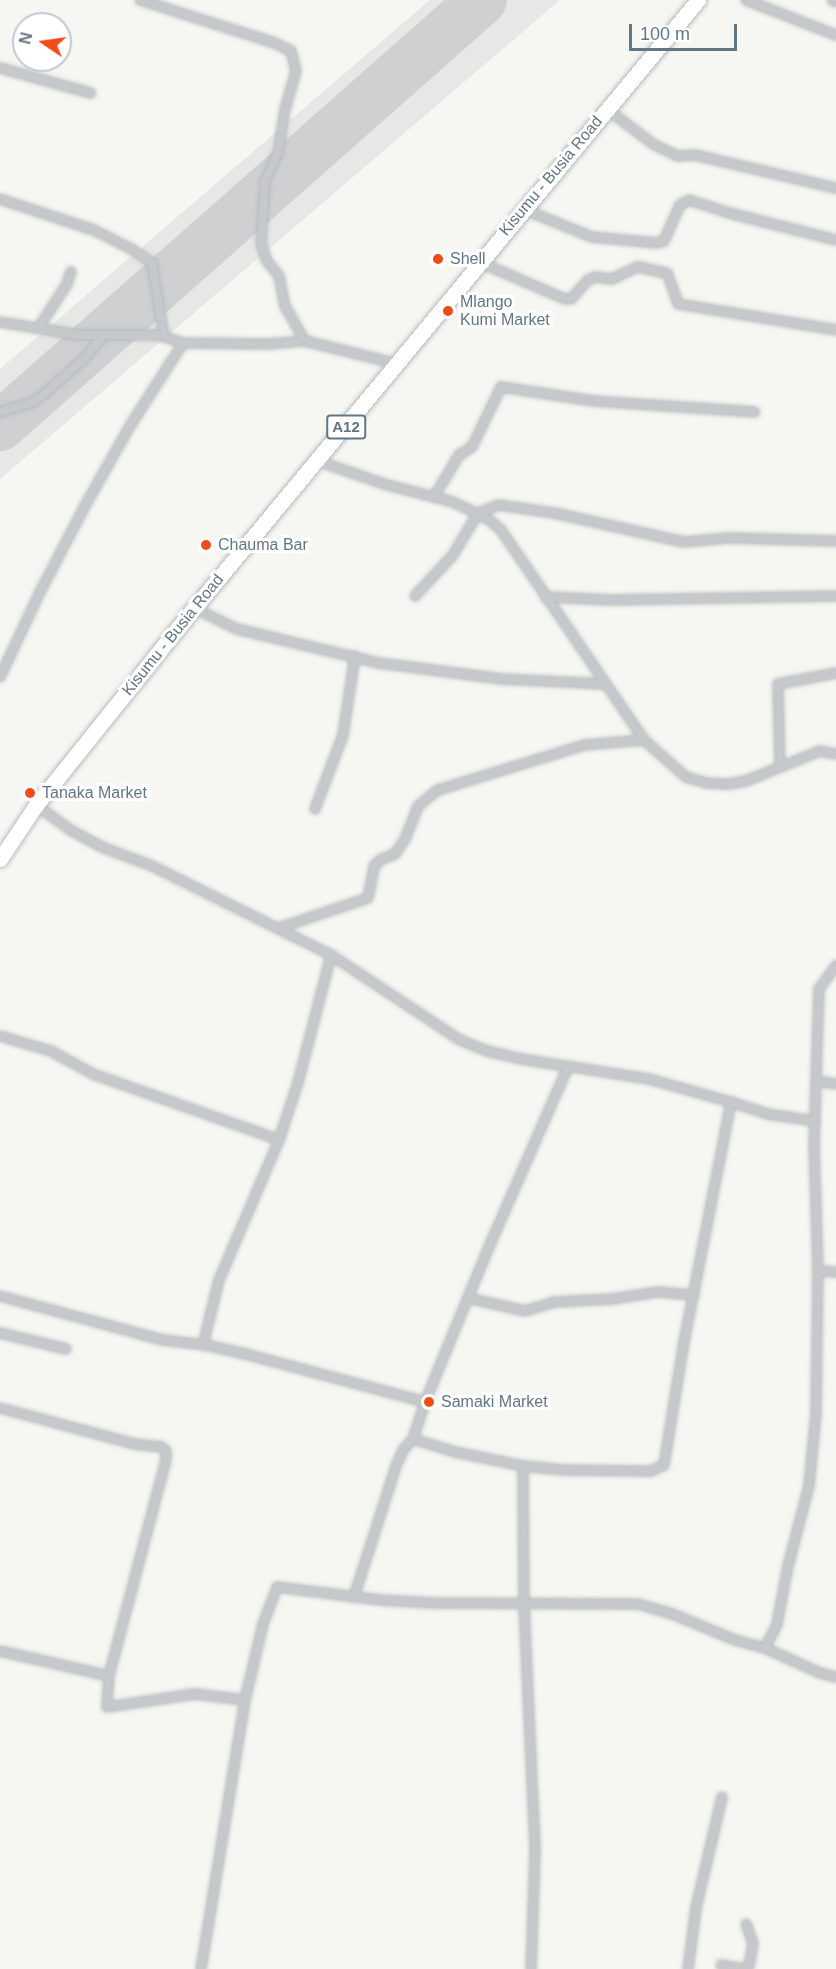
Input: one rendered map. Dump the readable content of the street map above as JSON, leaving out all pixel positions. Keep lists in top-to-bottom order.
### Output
{
  "streets": {
    "highway": ["Kisumu - Busia Road", "A12"]
  },
  "places": [
    "Shell",
    "Mlango Kumi Market",
    "Chauma Bar",
    "Tanaka Market",
    "Samaki Market"
  ],
  "scale_bar": "100 m",
  "north": "left"
}
